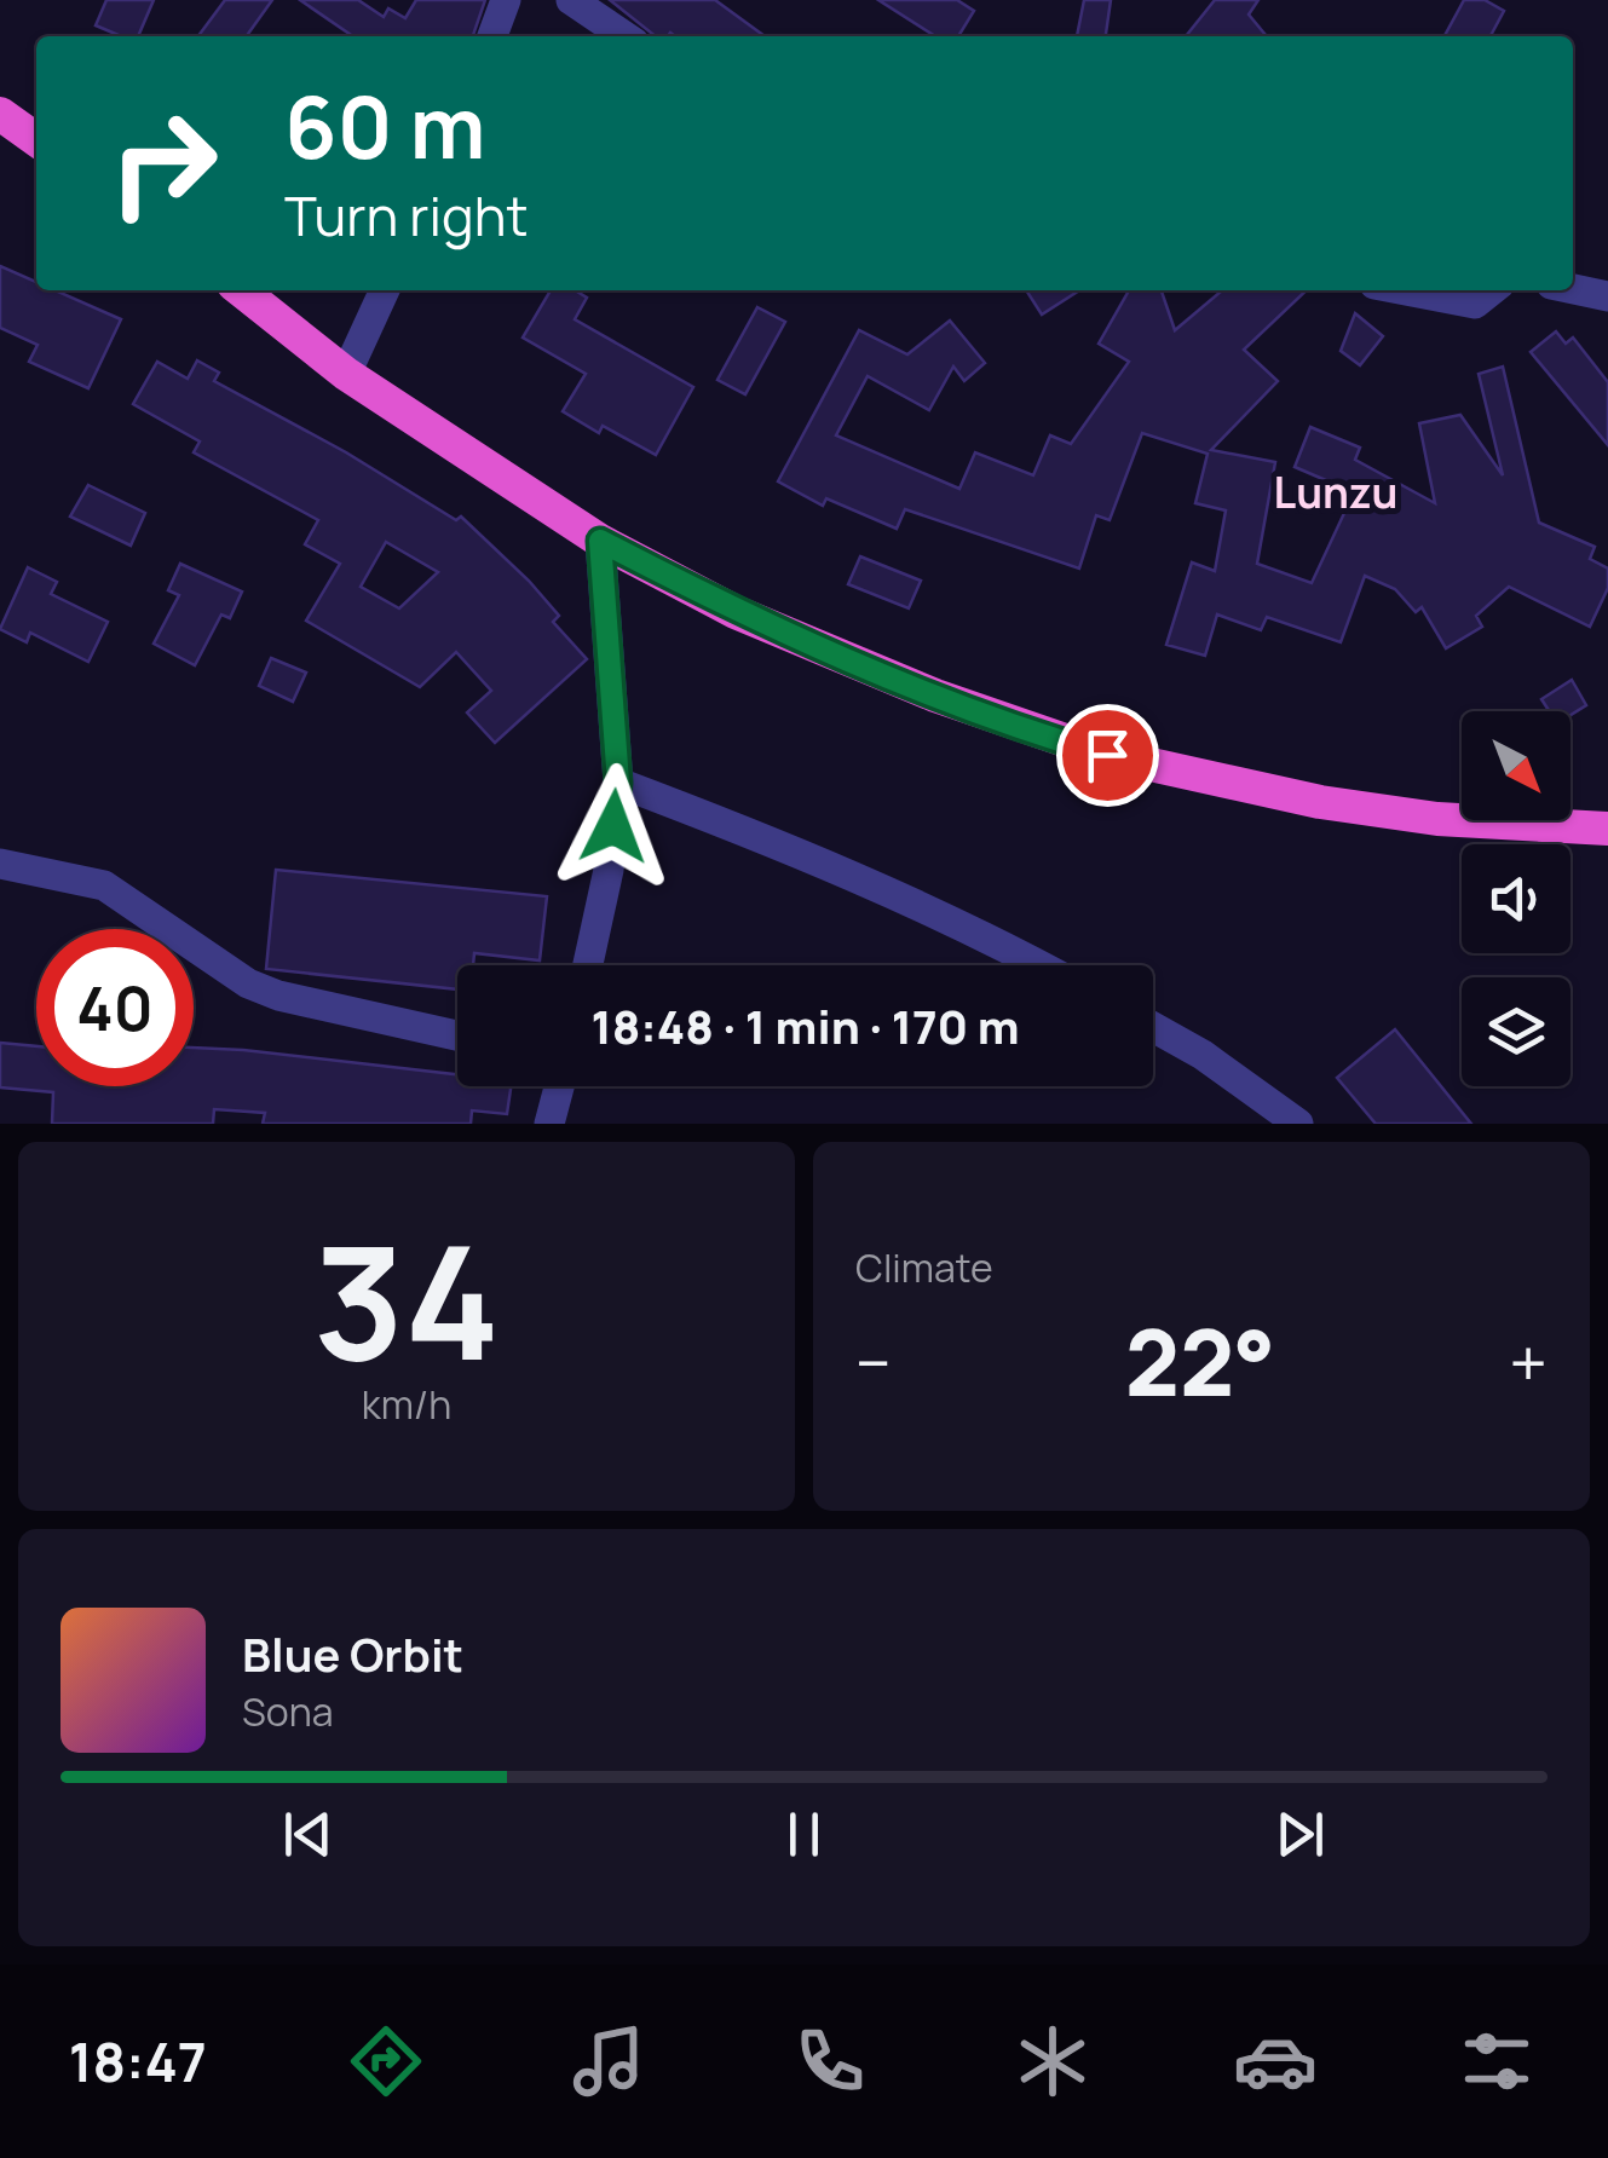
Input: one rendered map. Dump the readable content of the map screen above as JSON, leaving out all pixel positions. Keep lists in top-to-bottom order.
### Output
{
  "districts": ["Lunzu"],
  "north": "bottom right",
  "page": {
    "turn": ["60 m", "Turn right"],
    "limit": "40",
    "trip": "18:48 · 1 min · 170 m",
    "tile": [
      ["34", "km/h"],
      "Climate"
    ],
    "heat": ["−", "22°", "+"],
    "song": ["Blue Orbit", "Sona"],
    "tabs": "18:47"
  }
}
